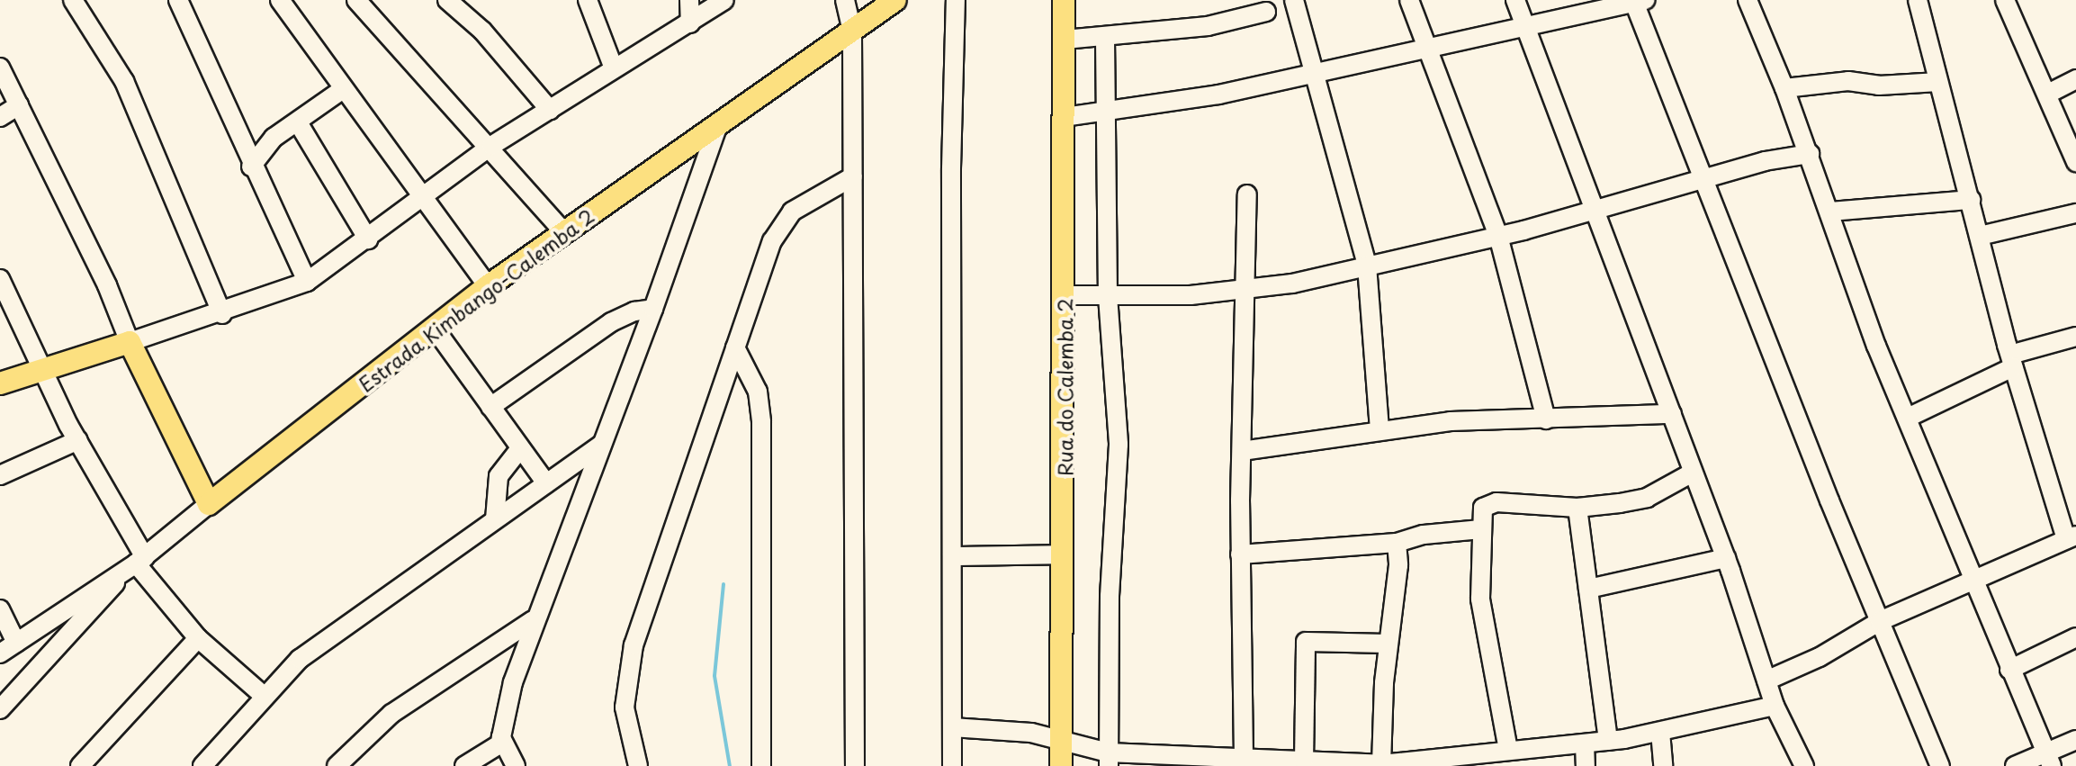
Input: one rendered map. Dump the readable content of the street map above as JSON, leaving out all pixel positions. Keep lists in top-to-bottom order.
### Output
{
  "streets": {
    "main road": ["Estrada Kimbango-Calemba 2", "Rua do Calemba 2"]
  }
}
